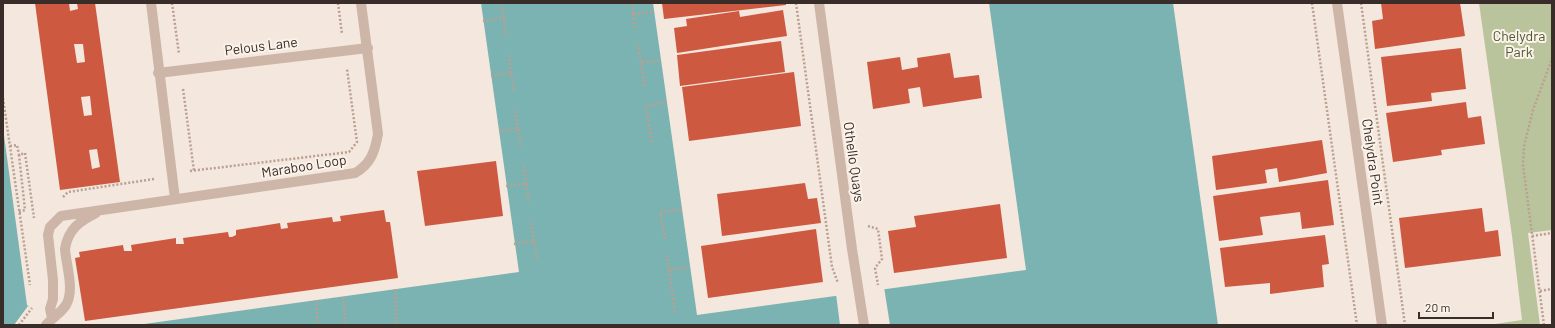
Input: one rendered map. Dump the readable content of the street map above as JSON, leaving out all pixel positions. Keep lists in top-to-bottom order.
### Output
{
  "streets": {
    "street": [
      "Pelous Lane",
      "Othello Quays",
      "Chelydra Point",
      "Maraboo Loop"
    ]
  },
  "crossings": [
    ["Pelous Lane", "Maraboo Loop"]
  ],
  "parks": ["Chelydra Park"],
  "scale_bar": "20 m"
}
